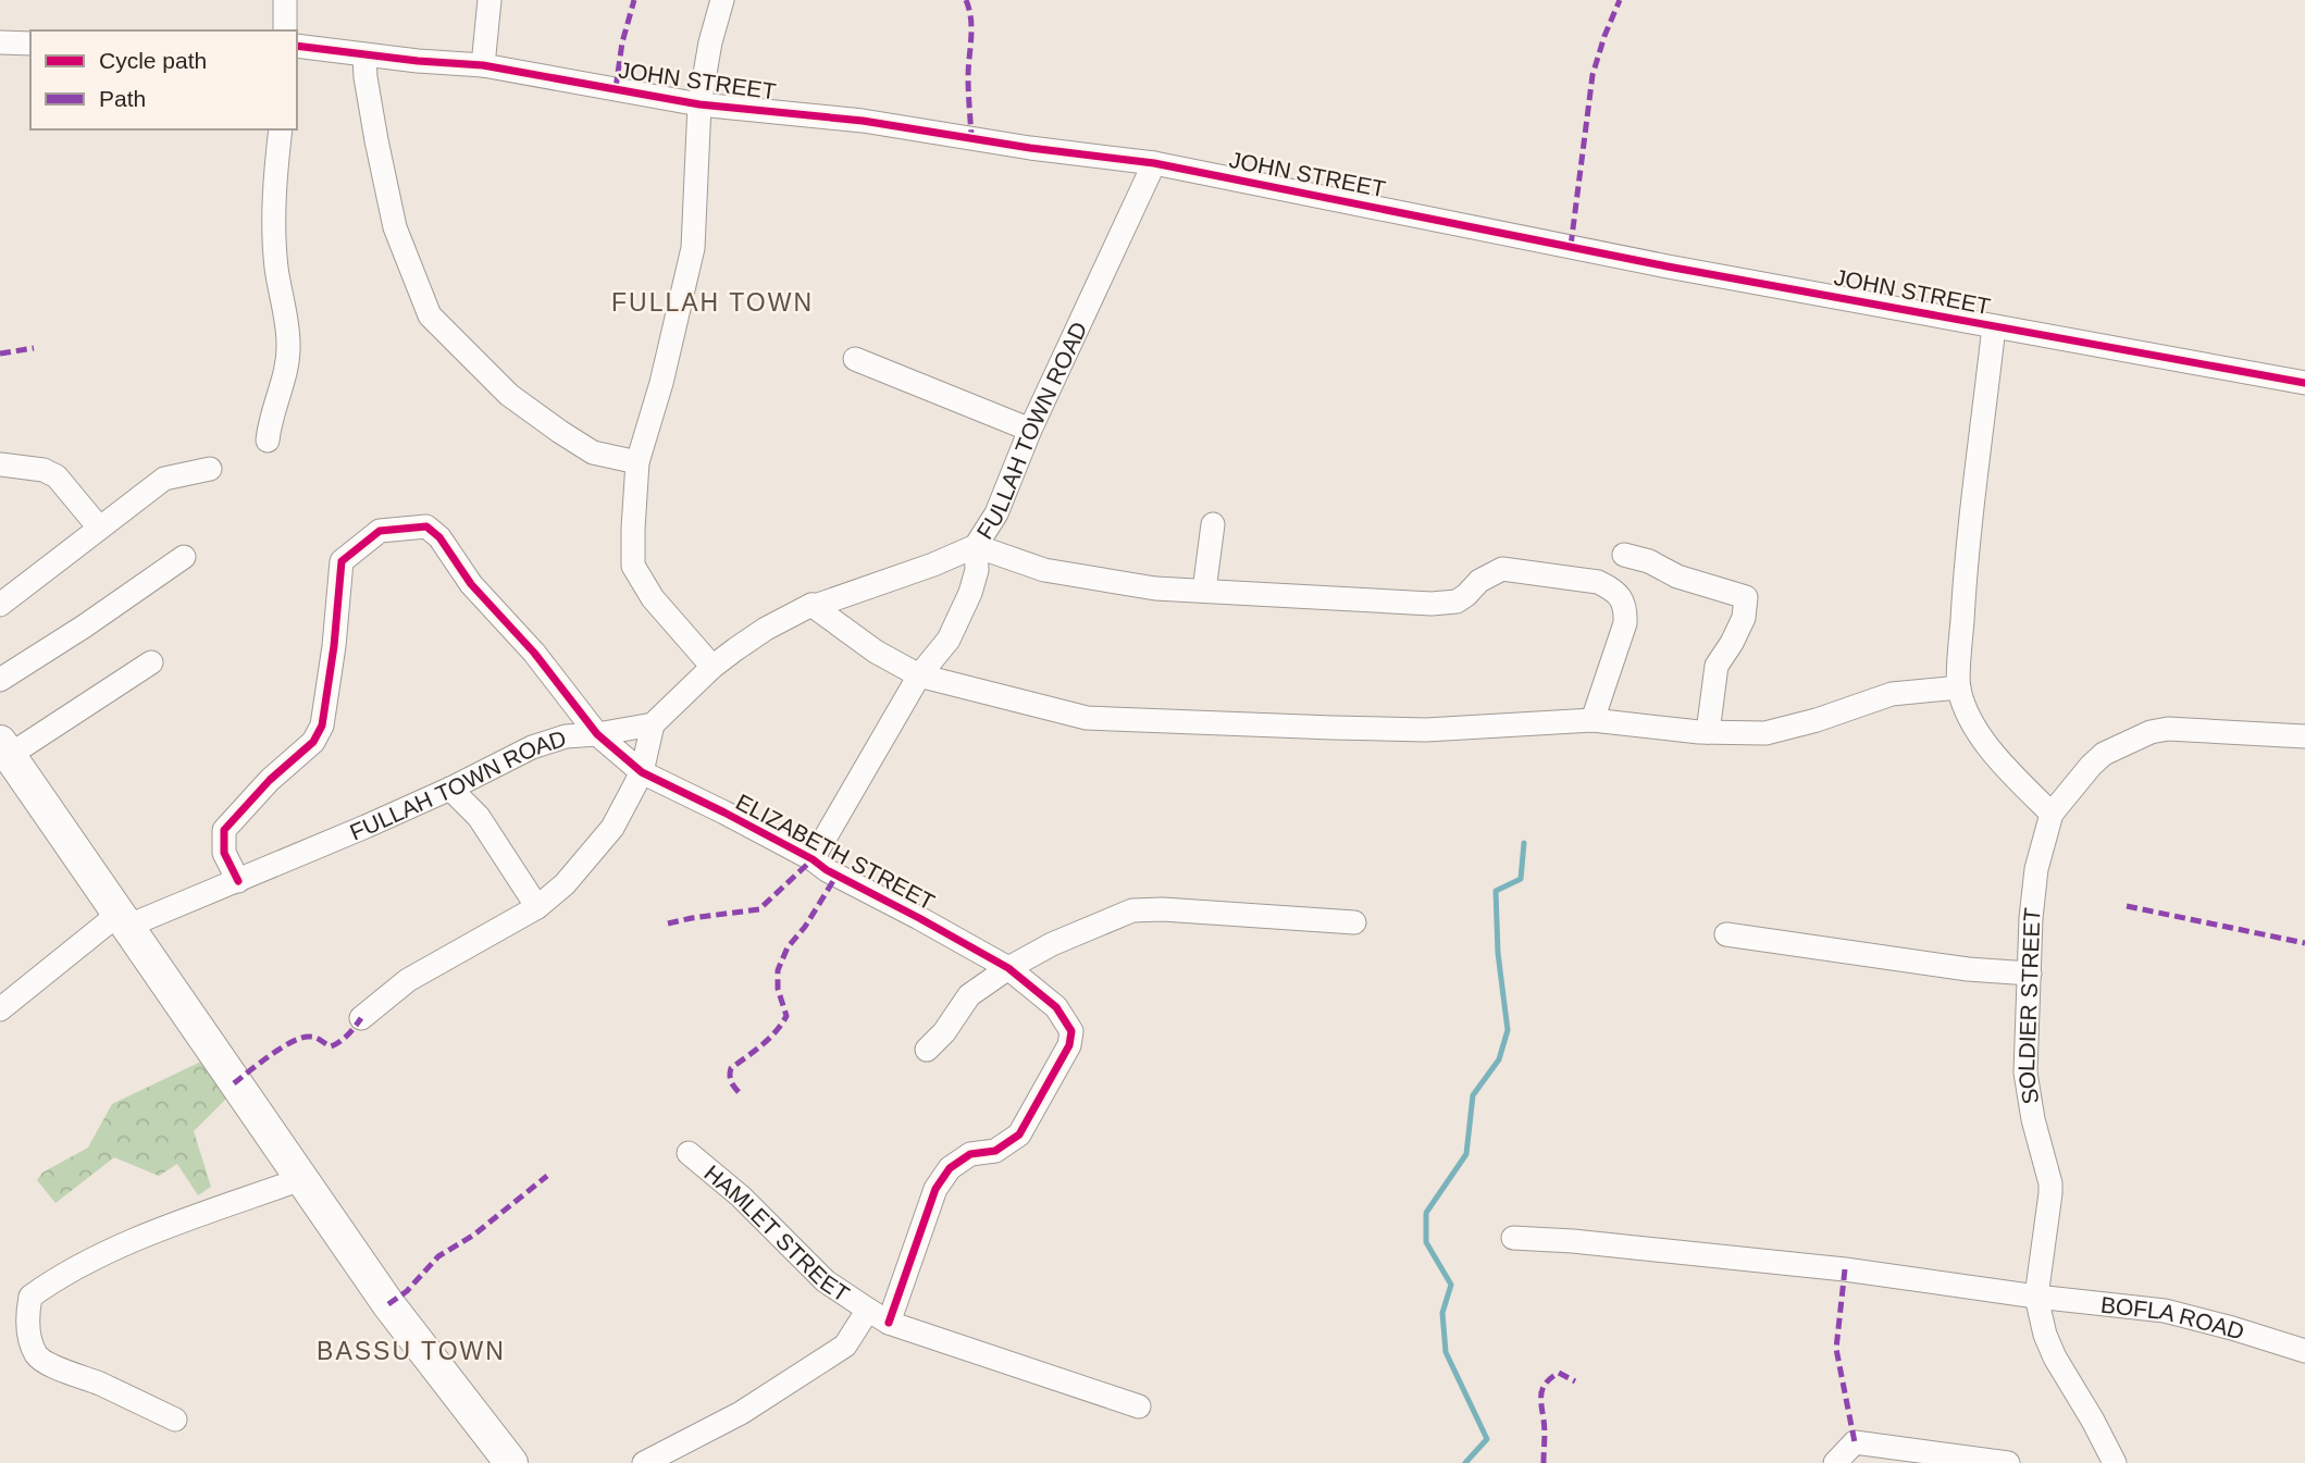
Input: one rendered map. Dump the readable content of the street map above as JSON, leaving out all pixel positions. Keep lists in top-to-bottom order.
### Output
{
  "streets": {
    "street": [
      "JOHN STREET",
      "FULLAH TOWN ROAD",
      "ELIZABETH STREET",
      "SOLDIER STREET",
      "HAMLET STREET",
      "BOFLA ROAD"
    ]
  },
  "crossings": [
    ["JOHN STREET", "FULLAH TOWN ROAD"],
    ["FULLAH TOWN ROAD", "ELIZABETH STREET"],
    ["ELIZABETH STREET", "HAMLET STREET"],
    ["SOLDIER STREET", "BOFLA ROAD"]
  ],
  "districts": ["FULLAH TOWN", "BASSU TOWN"],
  "legend": ["Cycle path", "Path"]
}
